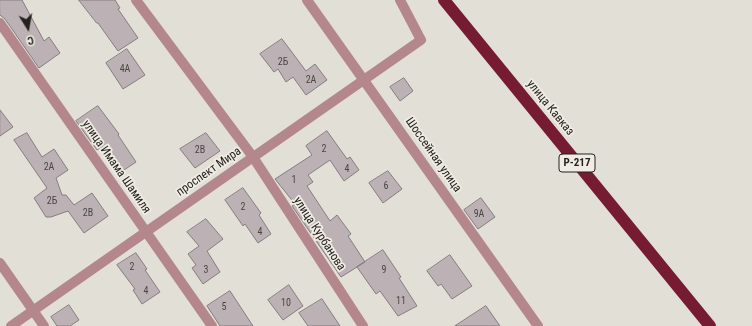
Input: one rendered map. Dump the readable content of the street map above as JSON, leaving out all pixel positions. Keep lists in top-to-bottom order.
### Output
{
  "streets": {
    "highway": ["улица Кавказ", "Р-217"],
    "street": [
      "Шоссейная улица",
      "улица Имама Шамиля",
      "проспект Мира",
      "улица Курбанова"
    ]
  },
  "crossings": [
    ["Шоссейная улица", "проспект Мира"],
    ["улица Имама Шамиля", "проспект Мира"],
    ["проспект Мира", "улица Курбанова"]
  ],
  "house_numbers": [
    "2Б",
    "4А",
    "2А",
    "2",
    "2В",
    "2А",
    "4",
    "1",
    "6",
    "2Б",
    "2",
    "2В",
    "9А",
    "4",
    "2",
    "3",
    "9",
    "4",
    "11",
    "10",
    "5"
  ],
  "north": "bottom"
}
